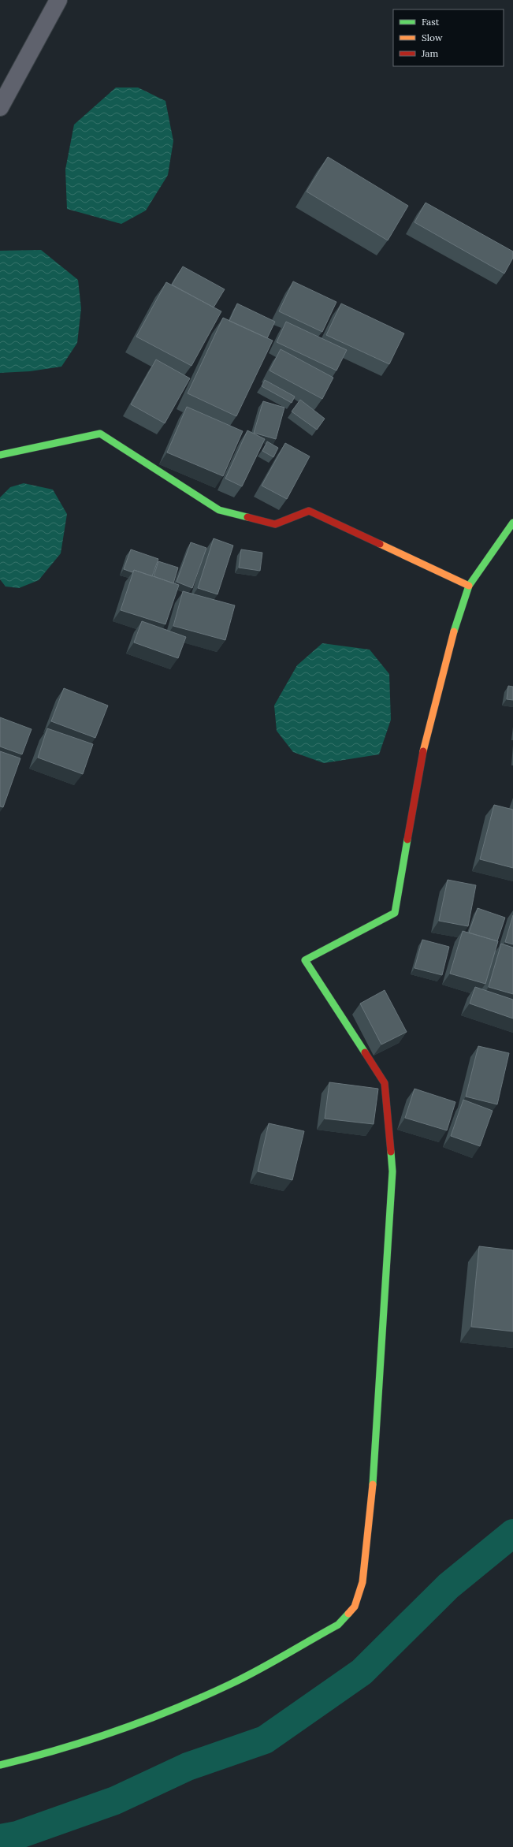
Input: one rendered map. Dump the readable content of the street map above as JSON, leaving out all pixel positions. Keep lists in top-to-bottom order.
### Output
{
  "legend": ["Fast", "Slow", "Jam"]
}
